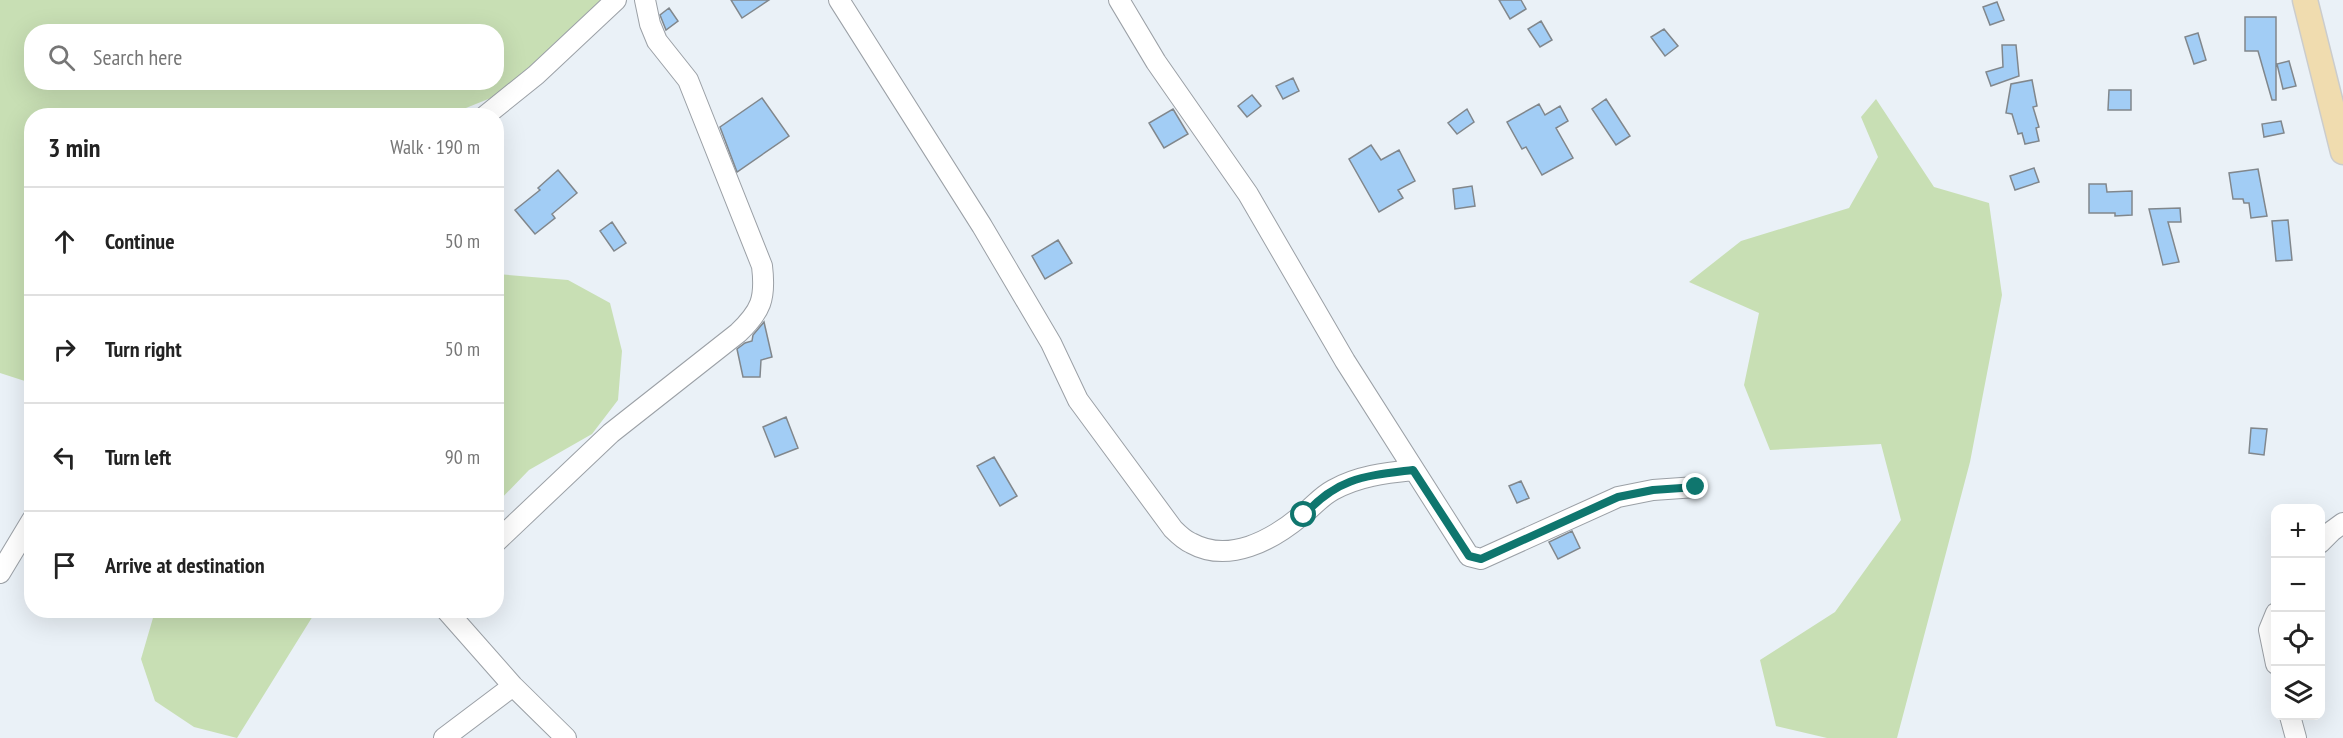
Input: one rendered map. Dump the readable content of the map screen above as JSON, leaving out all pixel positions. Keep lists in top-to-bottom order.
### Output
{
  "page": {
    "search": "Search here",
    "heading": ["3 min", "Walk · 190 m"],
    "list": [
      ["Continue", "50 m"],
      ["Turn right", "50 m"],
      ["Turn left", "90 m"],
      "Arrive at destination"
    ],
    "map_buttons": ["+", "−"]
  }
}
